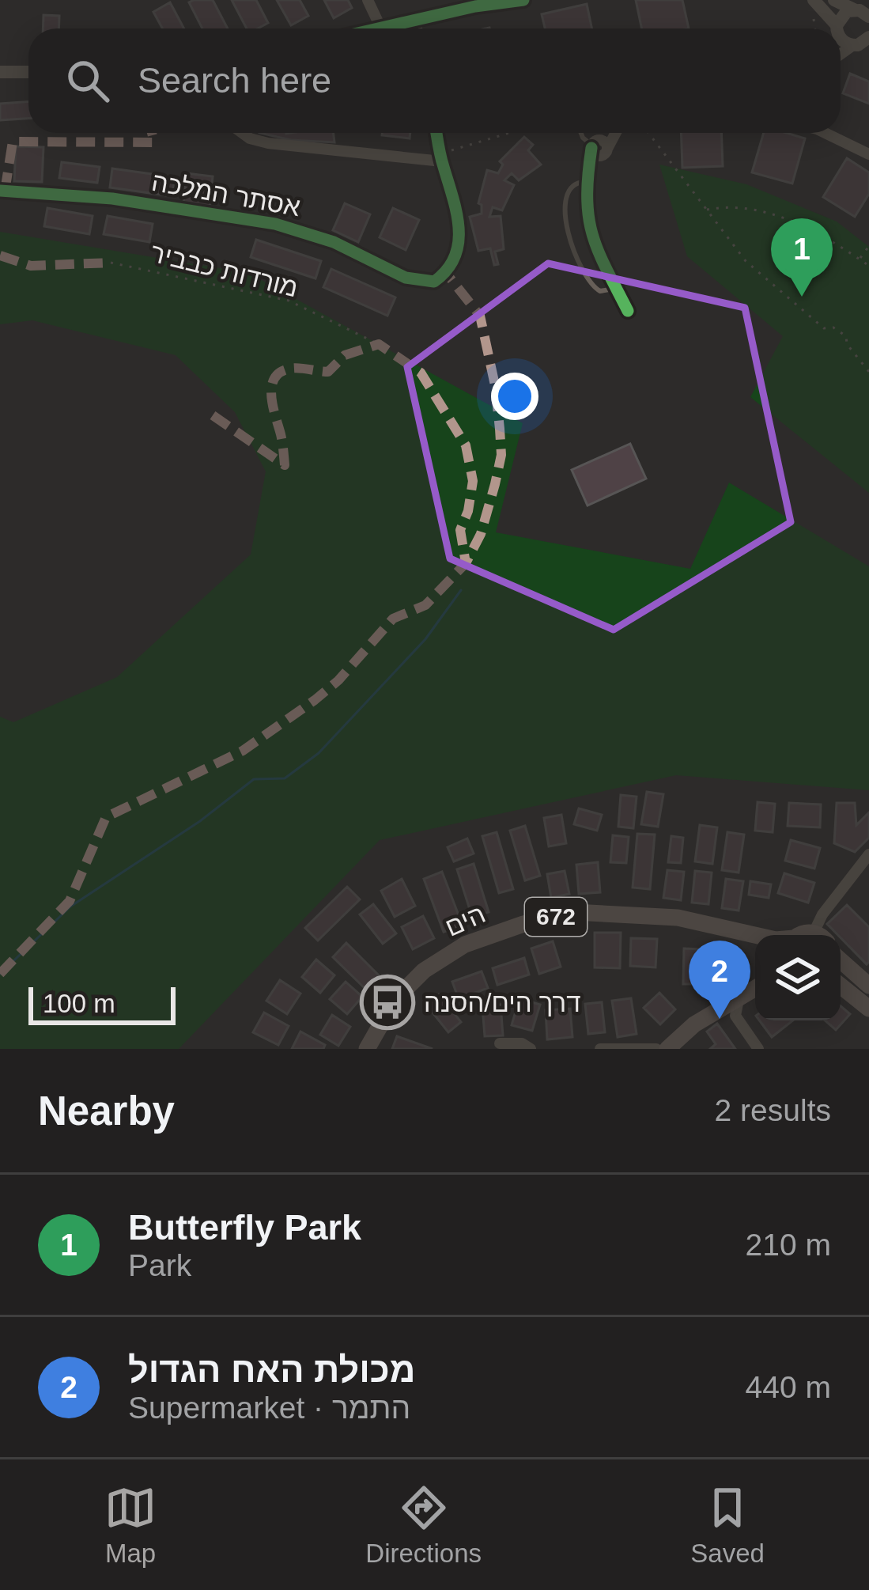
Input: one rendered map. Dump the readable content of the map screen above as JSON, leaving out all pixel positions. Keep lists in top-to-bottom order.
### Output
{
  "streets": {
    "main road": ["672", "הים"],
    "street": ["אסתר המלכה"],
    "path": ["מורדות כבביר"]
  },
  "places": {
    "bus stop": ["דרך הים/הסנה"]
  },
  "scale_bar": "100 m",
  "page": {
    "search": "Search here",
    "pins": ["1", "2"],
    "scale": "100 m",
    "heading": ["Nearby", "2 results"],
    "list": [
      {
        "mark": "1",
        "name": "Butterfly Park",
        "note": "Park",
        "value": "210 m"
      },
      {
        "mark": "2",
        "name": "מכולת האח הגדול",
        "note": "Supermarket · התמר",
        "value": "440 m"
      }
    ],
    "nav": ["Map", "Directions", "Saved"]
  }
}
